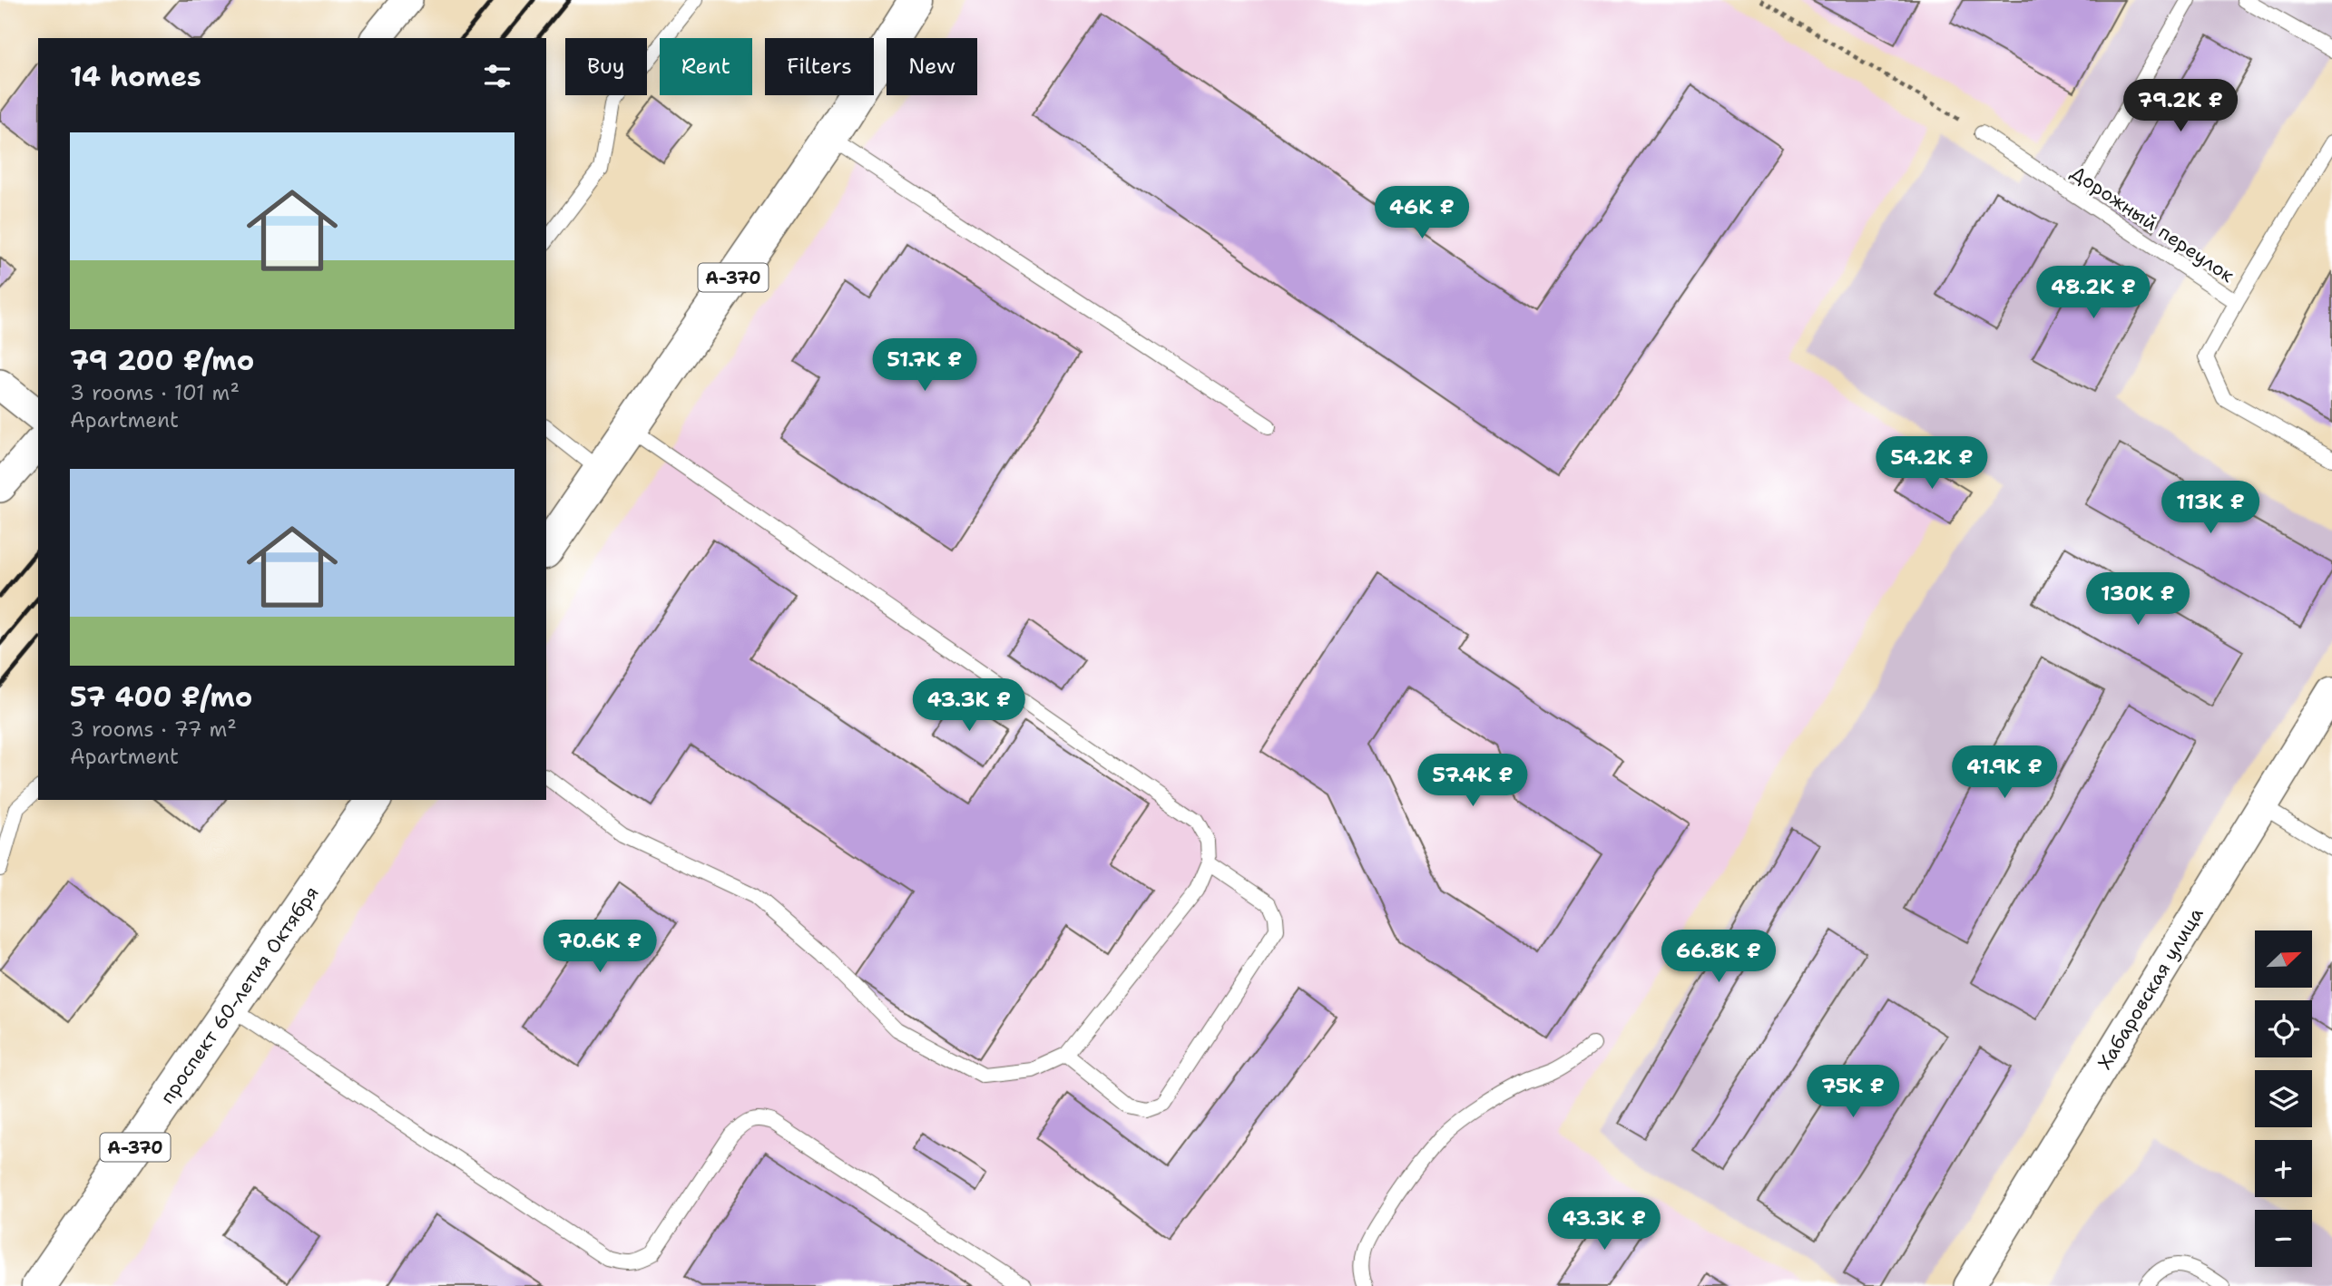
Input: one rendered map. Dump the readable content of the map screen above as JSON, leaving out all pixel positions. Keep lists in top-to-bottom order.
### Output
{
  "streets": {
    "highway": ["А-370", "проспект 60-летия Октября"],
    "street": ["Хабаровская улица"],
    "lane": ["Дорожный переулок"]
  },
  "north": "top right",
  "page": {
    "chip": [
      "Buy",
      "Rent",
      "Filters",
      "New"
    ],
    "heading": "14 homes",
    "price": [
      "79.2K ₽",
      "46K ₽",
      "48.2K ₽",
      "51.7K ₽",
      "54.2K ₽",
      "113K ₽",
      "130K ₽",
      "43.3K ₽",
      "41.9K ₽",
      "57.4K ₽",
      "70.6K ₽",
      "66.8K ₽",
      "75K ₽",
      "43.3K ₽"
    ],
    "list": [
      {
        "name": "79 200 ₽/mo",
        "note": "3 rooms · 101 m² · Apartment"
      },
      {
        "name": "57 400 ₽/mo",
        "note": "3 rooms · 77 m² · Apartment"
      }
    ],
    "map_buttons": ["+", "−"]
  }
}
